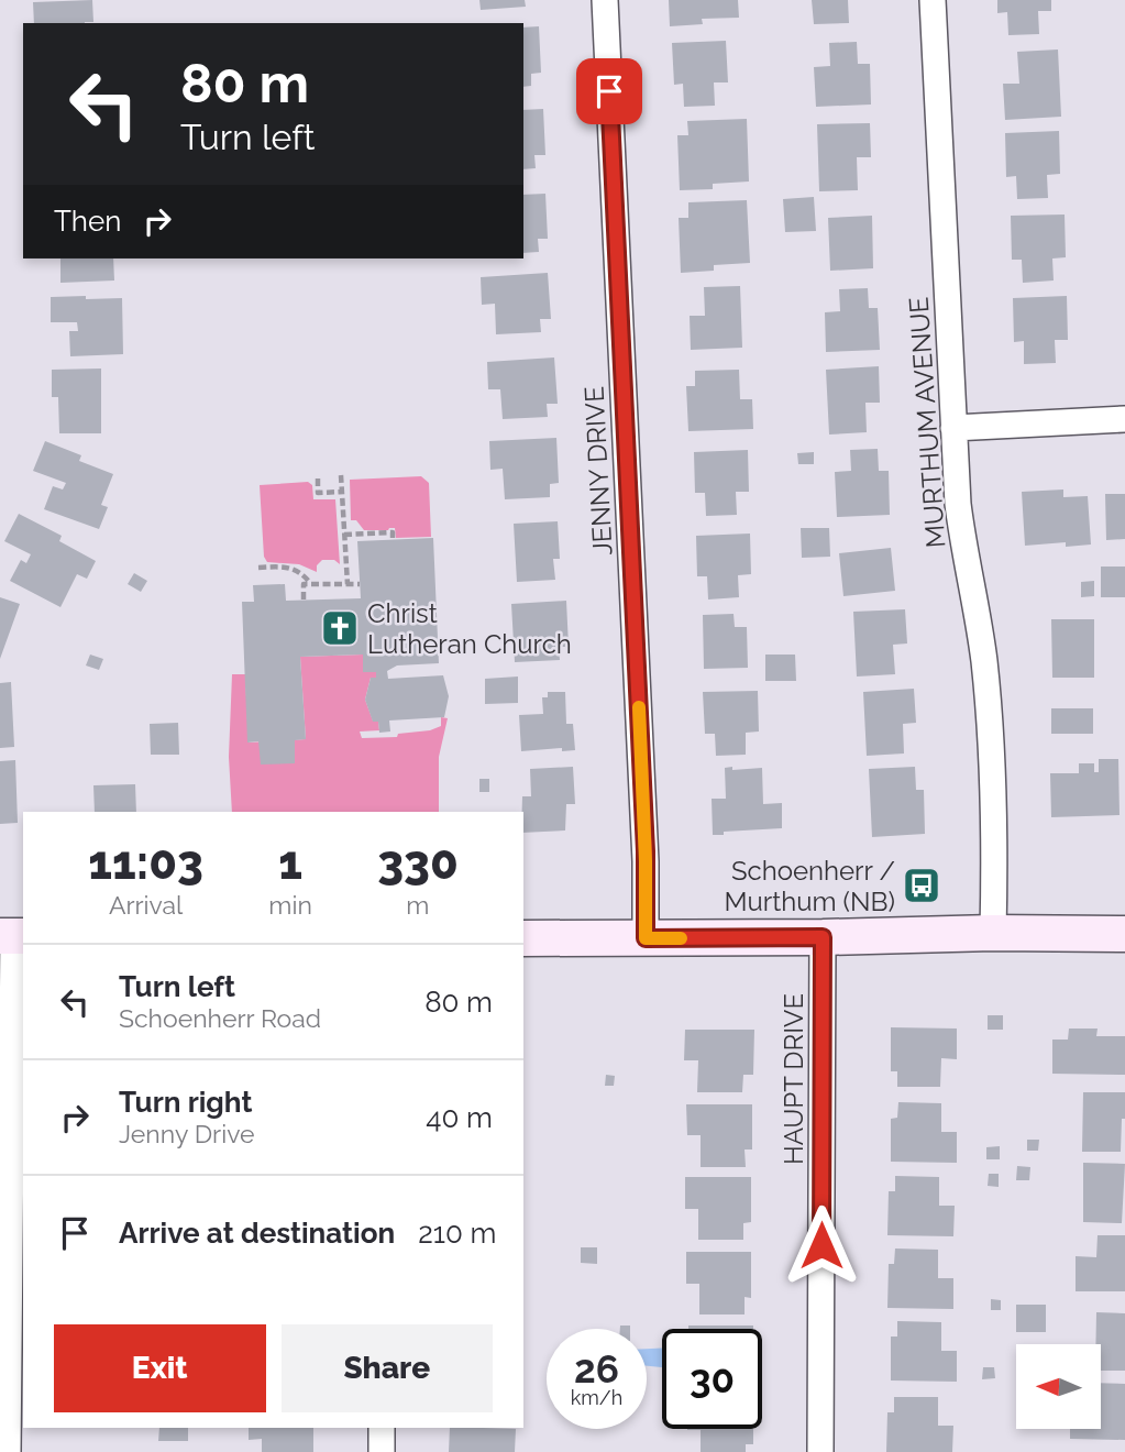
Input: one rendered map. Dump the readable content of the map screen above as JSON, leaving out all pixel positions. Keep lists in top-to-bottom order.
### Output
{
  "streets": {
    "street": ["MURTHUM AVENUE", "JENNY DRIVE", "HAUPT DRIVE"]
  },
  "places": {
    "church": ["Christ Lutheran Church"],
    "bus stop": ["Schoenherr / Murthum (NB)"]
  },
  "north": "left",
  "page": {
    "turn": ["80 m", "Turn left"],
    "then": "Then",
    "eta": [
      "11:03",
      "Arrival",
      "1",
      "min",
      "330",
      "m"
    ],
    "list": [
      {
        "name": "Turn left",
        "note": "Schoenherr Road",
        "value": "80 m"
      },
      {
        "name": "Turn right",
        "note": "Jenny Drive",
        "value": "40 m"
      },
      {
        "name": "Arrive at destination",
        "value": "210 m"
      }
    ],
    "buttons": ["Exit", "Share"],
    "speed": "26 km/h",
    "limit": "30"
  }
}
